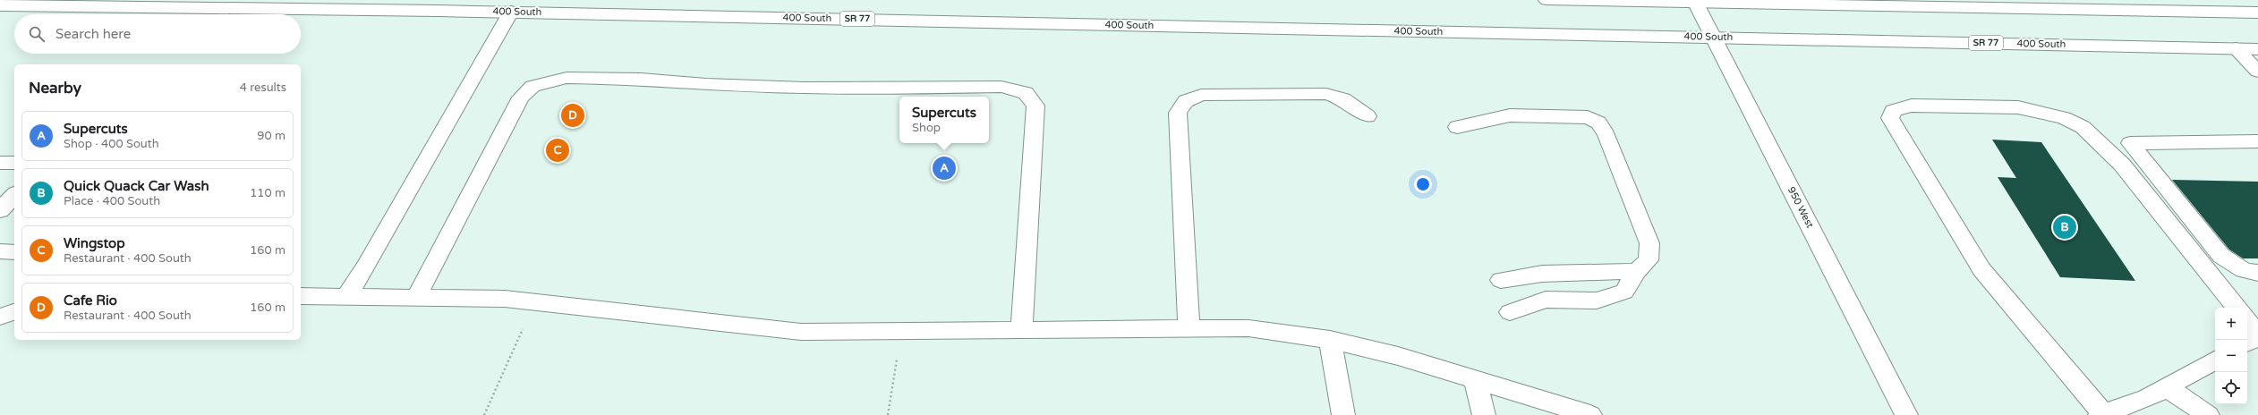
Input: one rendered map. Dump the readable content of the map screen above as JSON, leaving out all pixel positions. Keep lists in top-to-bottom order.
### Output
{
  "streets": {
    "main road": ["400 South", "SR 77", "950 West"]
  },
  "crossings": [
    ["400 South", "950 West"]
  ],
  "page": {
    "search": "Search here",
    "heading": ["Nearby", "4 results"],
    "popup": ["Supercuts", "Shop"],
    "pins": [
      "D",
      "C",
      "A",
      "B"
    ],
    "list": [
      {
        "mark": "A",
        "name": "Supercuts",
        "note": "Shop · 400 South",
        "value": "90 m"
      },
      {
        "mark": "B",
        "name": "Quick Quack Car Wash",
        "note": "Place · 400 South",
        "value": "110 m"
      },
      {
        "mark": "C",
        "name": "Wingstop",
        "note": "Restaurant · 400 South",
        "value": "160 m"
      },
      {
        "mark": "D",
        "name": "Cafe Rio",
        "note": "Restaurant · 400 South",
        "value": "160 m"
      }
    ],
    "map_buttons": ["+", "−"]
  }
}
